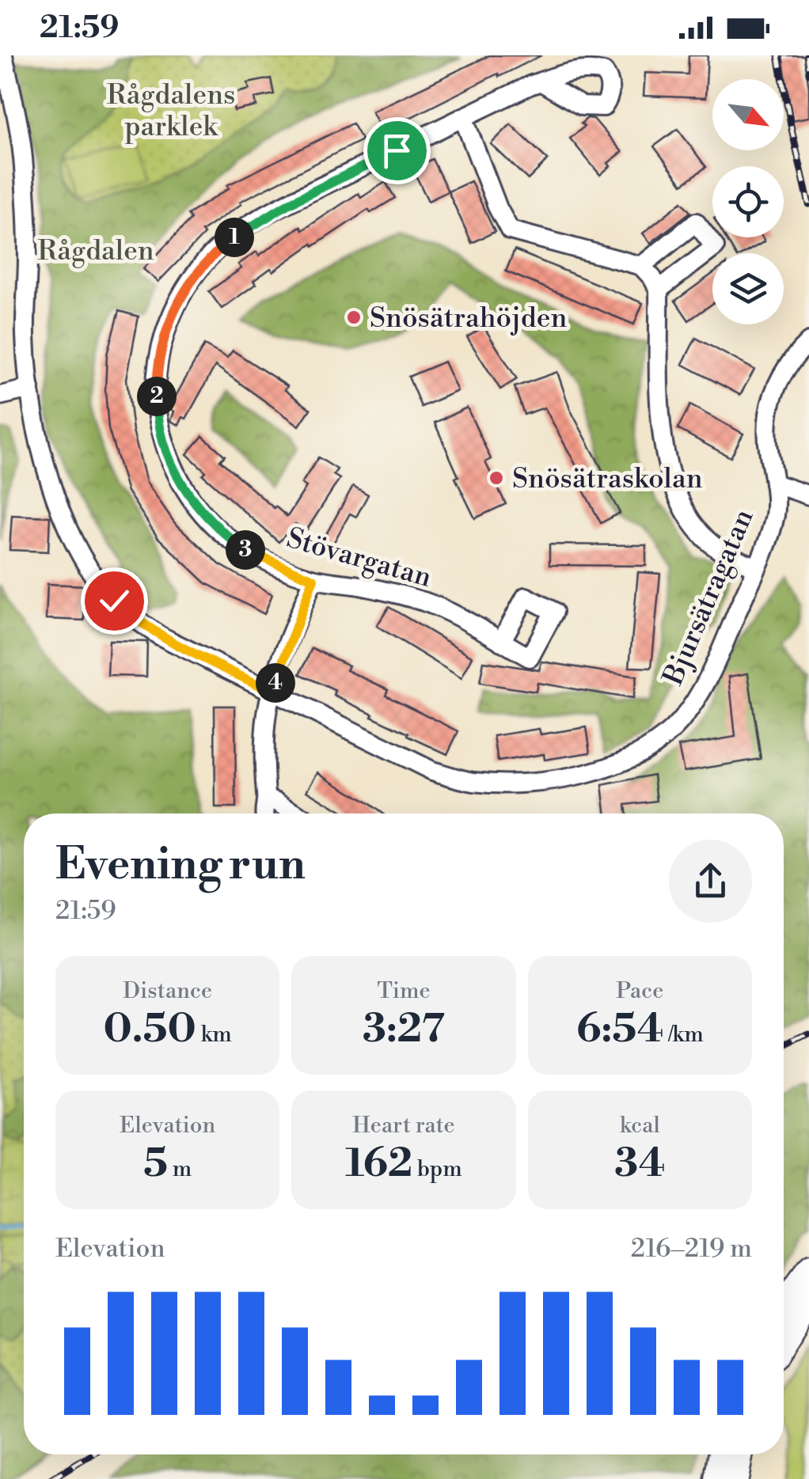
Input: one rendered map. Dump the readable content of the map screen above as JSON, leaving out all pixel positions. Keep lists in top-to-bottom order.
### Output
{
  "streets": {
    "street": ["Stövargatan", "Bjursätragatan"]
  },
  "parks": ["Rågdalens parklek", "Rågdalen"],
  "places": ["Snösätrahöjden", "Snösätraskolan"],
  "north": "bottom right",
  "page": {
    "status": "21:59",
    "pins": [
      "1",
      "2",
      "3",
      "4"
    ],
    "heading": ["Evening run", "21:59"],
    "stats": [
      ["Distance", "0.50 km"],
      ["Time", "3:27"],
      ["Pace", "6:54 /km"],
      ["Elevation", "5 m"],
      ["Heart rate", "162 bpm"],
      ["kcal", "34"]
    ],
    "chart": ["Elevation", "216–219 m"]
  }
}
